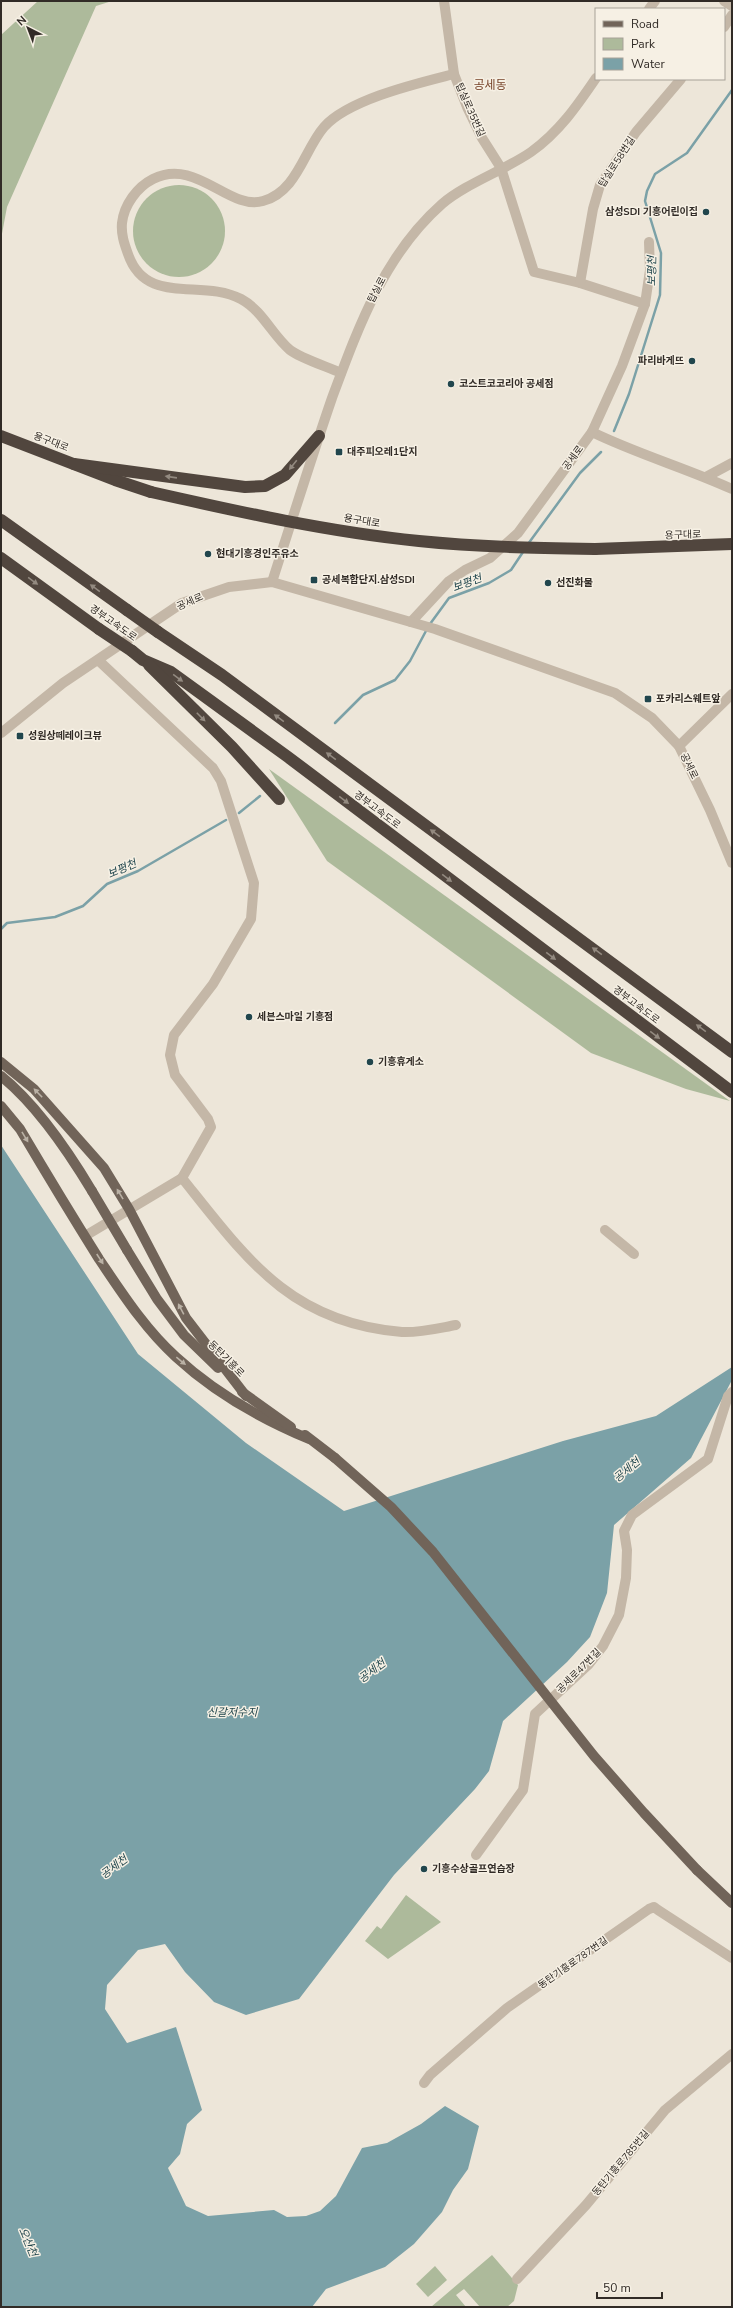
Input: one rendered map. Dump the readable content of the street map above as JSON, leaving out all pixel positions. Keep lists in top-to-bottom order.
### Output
{
  "streets": {
    "highway": ["용구대로", "경부고속도로"],
    "main road": ["동탄기흥로"],
    "street": [
      "탑실로35번길",
      "탑실로58번길",
      "탑실로",
      "공세로",
      "공세로47번길",
      "동탄기흥로787번길",
      "동탄기흥로785번길"
    ]
  },
  "crossings": [
    ["탑실로35번길", "탑실로58번길"],
    ["탑실로35번길", "탑실로"],
    ["탑실로", "공세로"]
  ],
  "districts": ["공세동"],
  "water": [
    "보평천",
    "공세천",
    "신갈저수지",
    "오산천"
  ],
  "places": {
    "other": [
      "삼성SDI 기흥어린이집",
      "파리바게뜨",
      "코스트코코리아 공세점",
      "현대기흥경인주유소",
      "선진화물",
      "세븐스마일 기흥점",
      "기흥휴게소",
      "기흥수상골프연습장"
    ],
    "transit": [
      "대주피오레1단지",
      "공세복합단지.삼성SDI",
      "포카리스웨트앞",
      "성원상떼레이크뷰"
    ]
  },
  "legend": ["Road", "Park", "Water"],
  "scale_bar": "50 m",
  "north": "top left"
}
